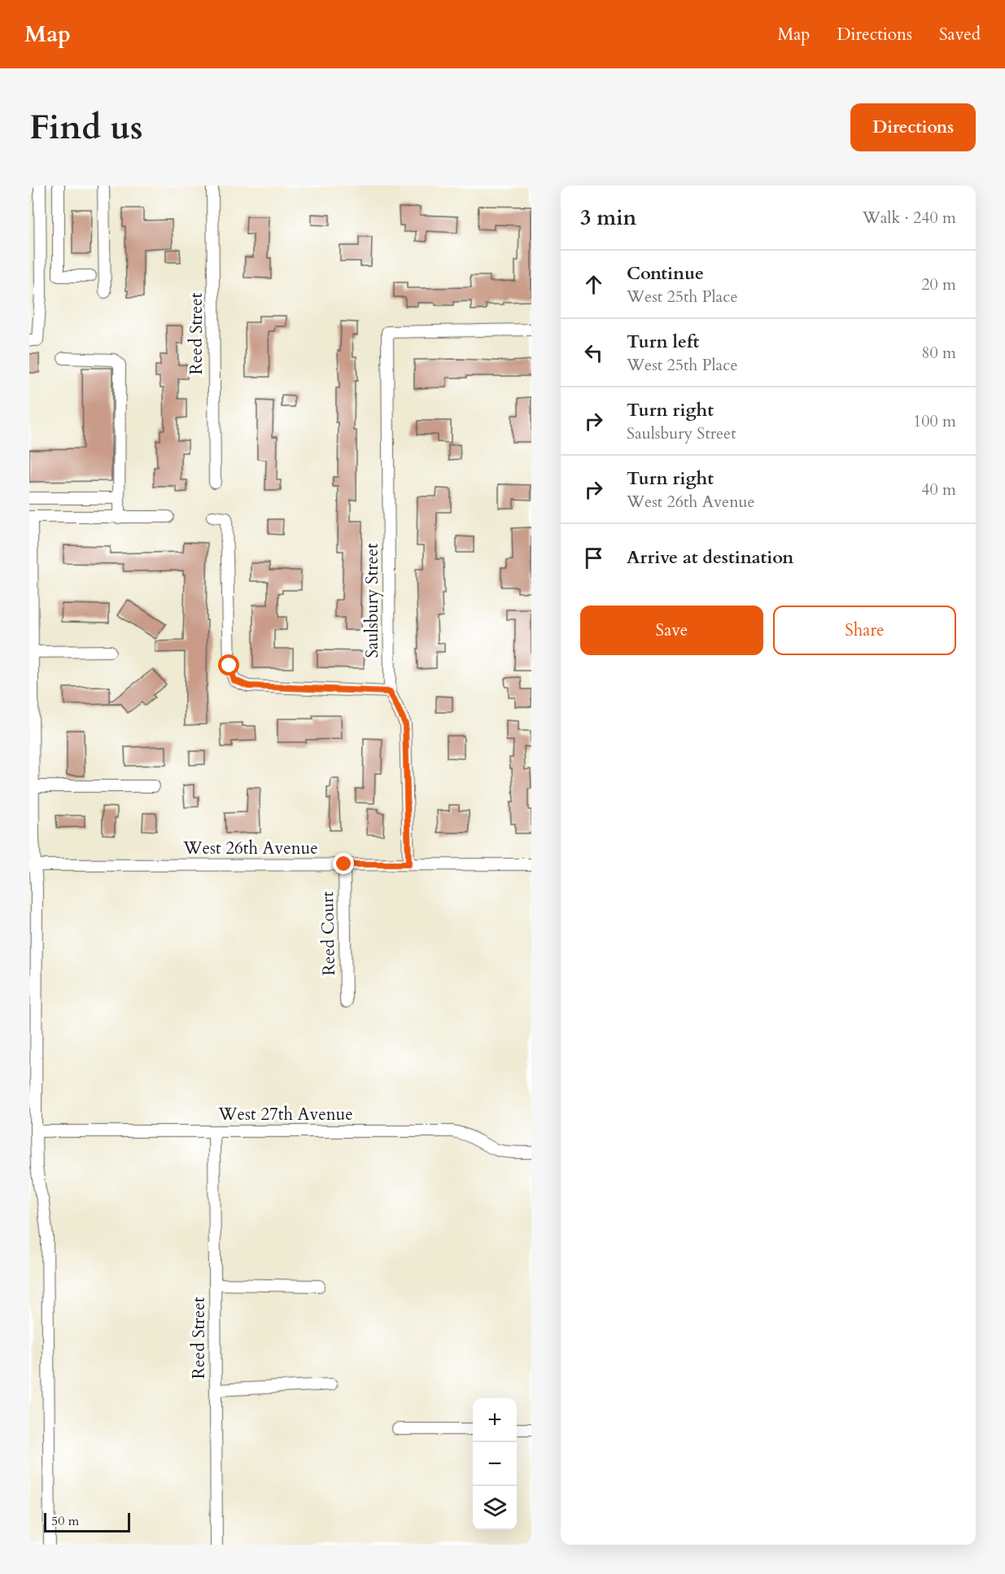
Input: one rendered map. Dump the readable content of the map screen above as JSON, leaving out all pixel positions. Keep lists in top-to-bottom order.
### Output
{
  "streets": {
    "street": [
      "Reed Street",
      "Saulsbury Street",
      "West 26th Avenue",
      "Reed Court",
      "West 27th Avenue"
    ]
  },
  "crossings": [
    ["Reed Street", "West 27th Avenue"],
    ["Saulsbury Street", "West 26th Avenue"],
    ["West 26th Avenue", "Reed Court"]
  ],
  "scale_bar": "50 m",
  "page": {
    "header": "Map",
    "nav": ["Map", "Directions", "Saved"],
    "buttons": [
      "Directions",
      ["Save", "Share"]
    ],
    "title": "Find us",
    "heading": ["3 min", "Walk · 240 m"],
    "list": [
      ["Continue", "West 25th Place", "20 m"],
      ["Turn left", "West 25th Place", "80 m"],
      ["Turn right", "Saulsbury Street", "100 m"],
      ["Turn right", "West 26th Avenue", "40 m"],
      "Arrive at destination"
    ],
    "map_buttons": ["+", "−"],
    "scale": "50 m"
  }
}
